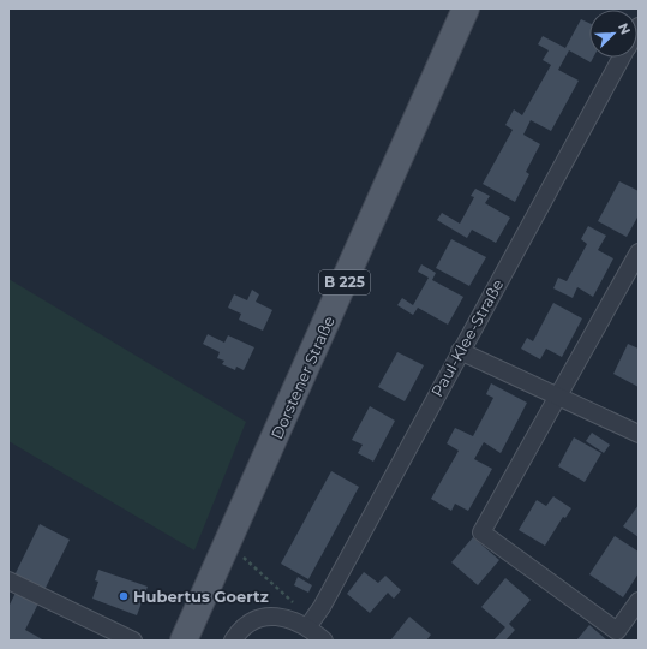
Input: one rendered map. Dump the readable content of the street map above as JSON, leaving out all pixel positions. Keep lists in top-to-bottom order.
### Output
{
  "streets": {
    "main road": ["B 225", "Dorstener Straße"],
    "street": ["Paul-Klee-Straße"]
  },
  "places": ["Hubertus Goertz"],
  "north": "top right"
}
